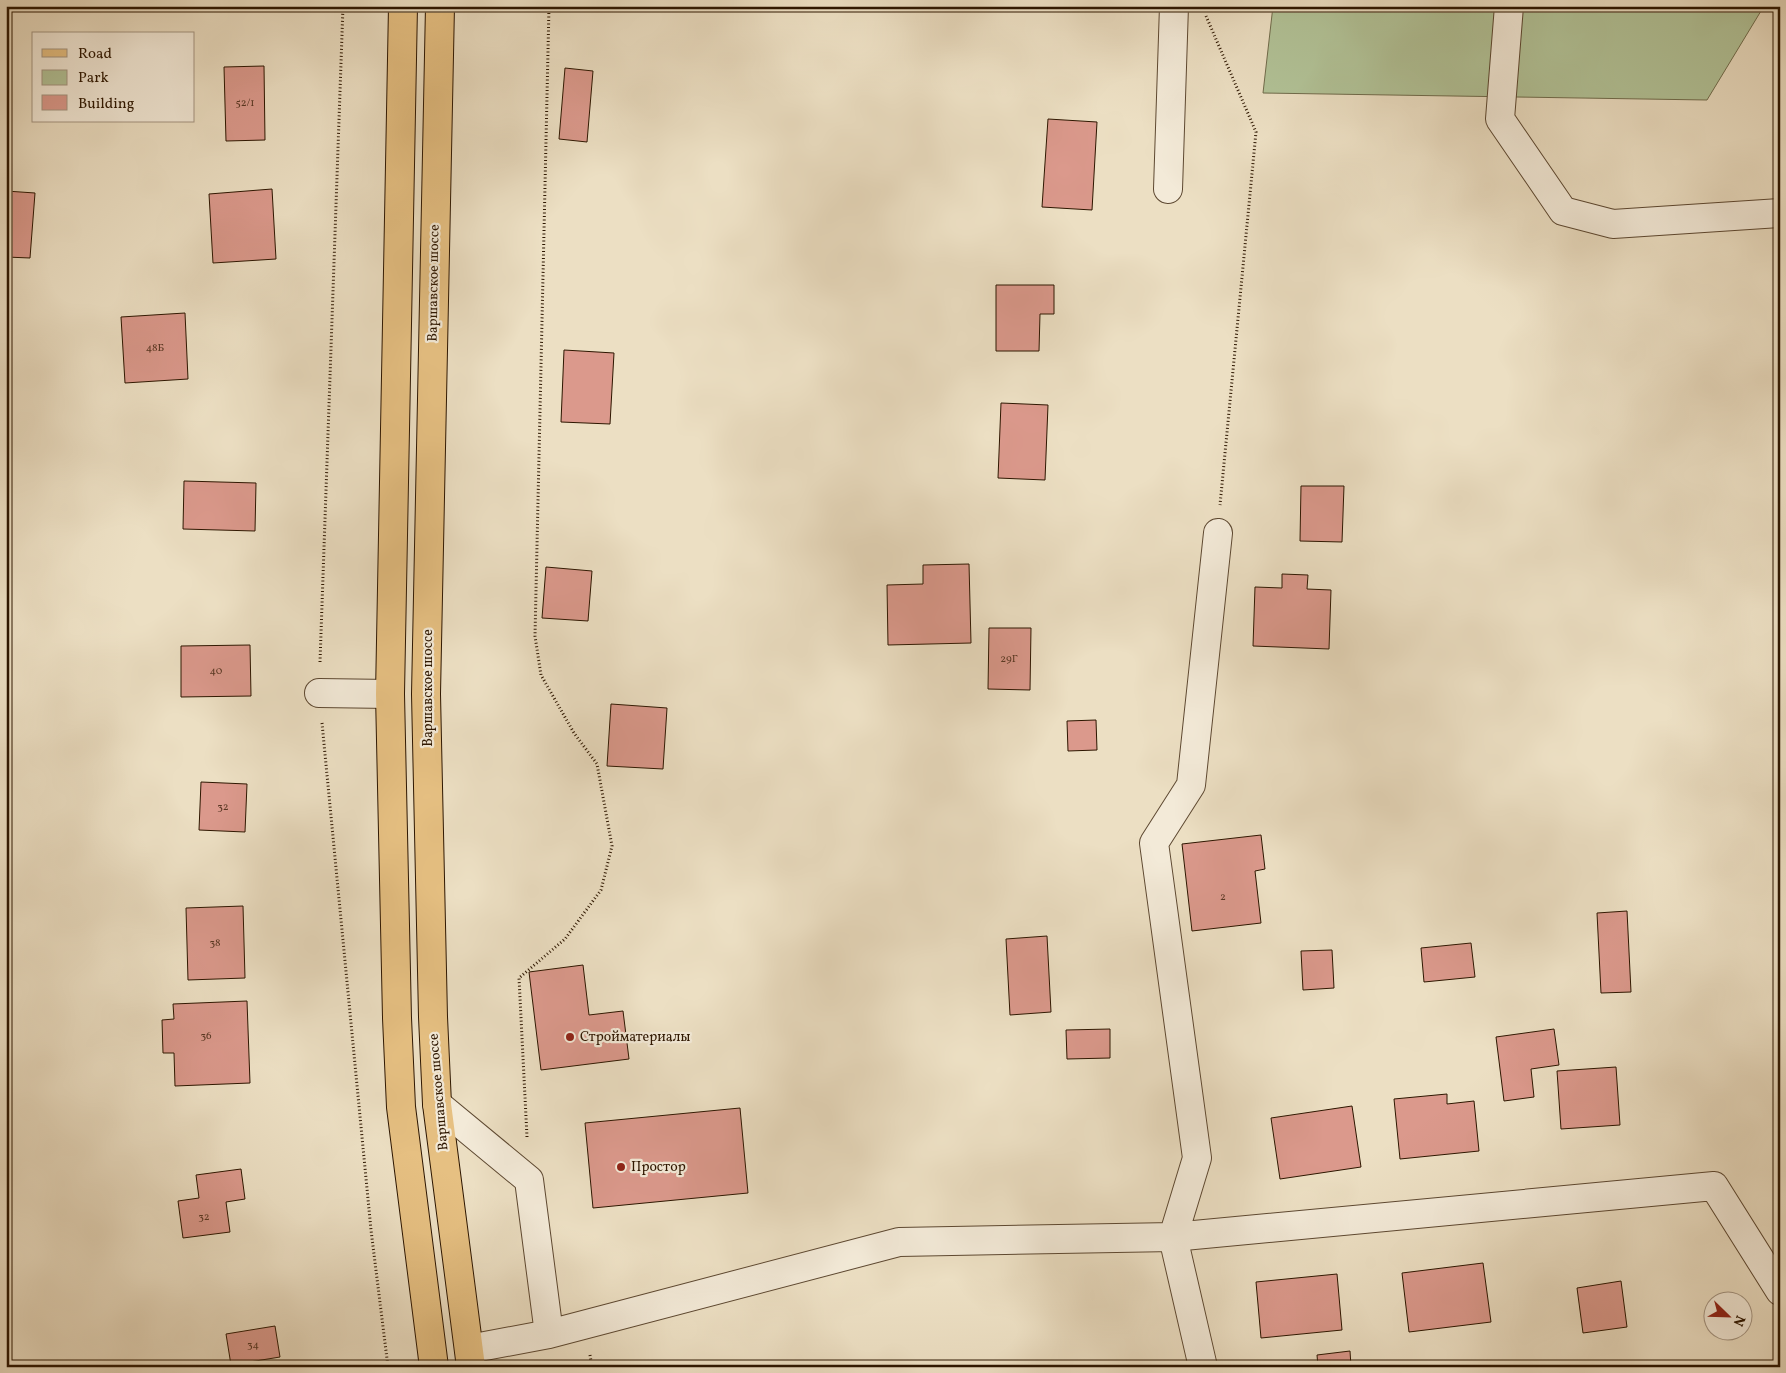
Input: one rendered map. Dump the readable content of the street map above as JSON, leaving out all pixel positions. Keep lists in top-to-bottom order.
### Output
{
  "streets": {
    "main road": ["Варшавское шоссе"]
  },
  "places": ["Стройматериалы", "Простор"],
  "house_numbers": [
    "52/1",
    "48Б",
    "29Г",
    "40",
    "32",
    "2",
    "38",
    "36",
    "32",
    "34"
  ],
  "legend": ["Road", "Park", "Building"],
  "north": "bottom right"
}
